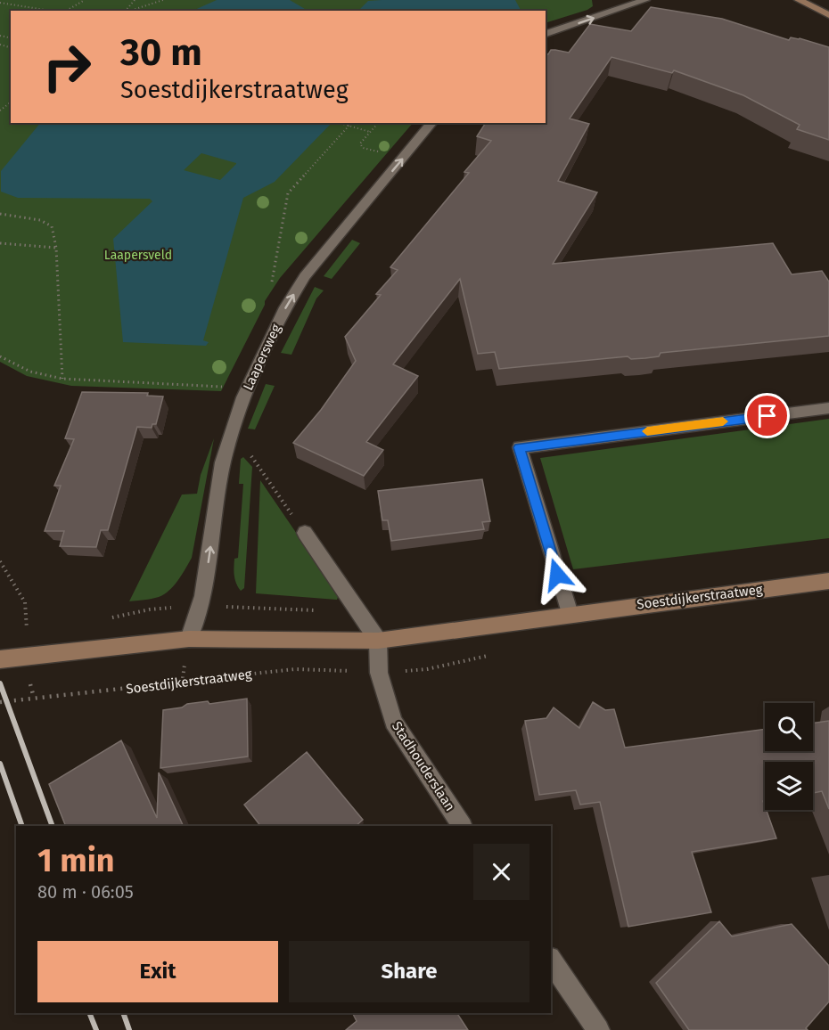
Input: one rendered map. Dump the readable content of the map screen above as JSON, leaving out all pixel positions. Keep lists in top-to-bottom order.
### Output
{
  "streets": {
    "main road": ["Soestdijkerstraatweg"],
    "street": ["Laapersweg", "Stadhouderslaan"]
  },
  "crossings": [
    ["Laapersweg", "Soestdijkerstraatweg"],
    ["Soestdijkerstraatweg", "Stadhouderslaan"]
  ],
  "one_way": ["Laapersweg"],
  "parks": ["Laapersveld"],
  "page": {
    "turn": ["30 m", "Soestdijkerstraatweg"],
    "heading": ["1 min", "80 m · 06:05"],
    "buttons": ["Exit", "Share"]
  }
}
